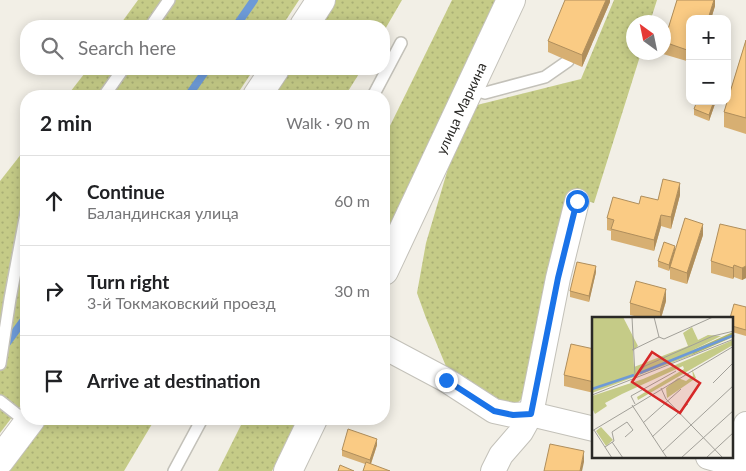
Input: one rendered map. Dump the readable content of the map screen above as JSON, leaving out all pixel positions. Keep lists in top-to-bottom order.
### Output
{
  "streets": {
    "street": ["улица Маркина"]
  },
  "north": "top left",
  "page": {
    "map_buttons": ["+", "−"],
    "search": "Search here",
    "heading": ["2 min", "Walk · 90 m"],
    "list": [
      ["Continue", "Баландинская улица", "60 m"],
      ["Turn right", "3-й Токмаковский проезд", "30 m"],
      "Arrive at destination"
    ]
  }
}
